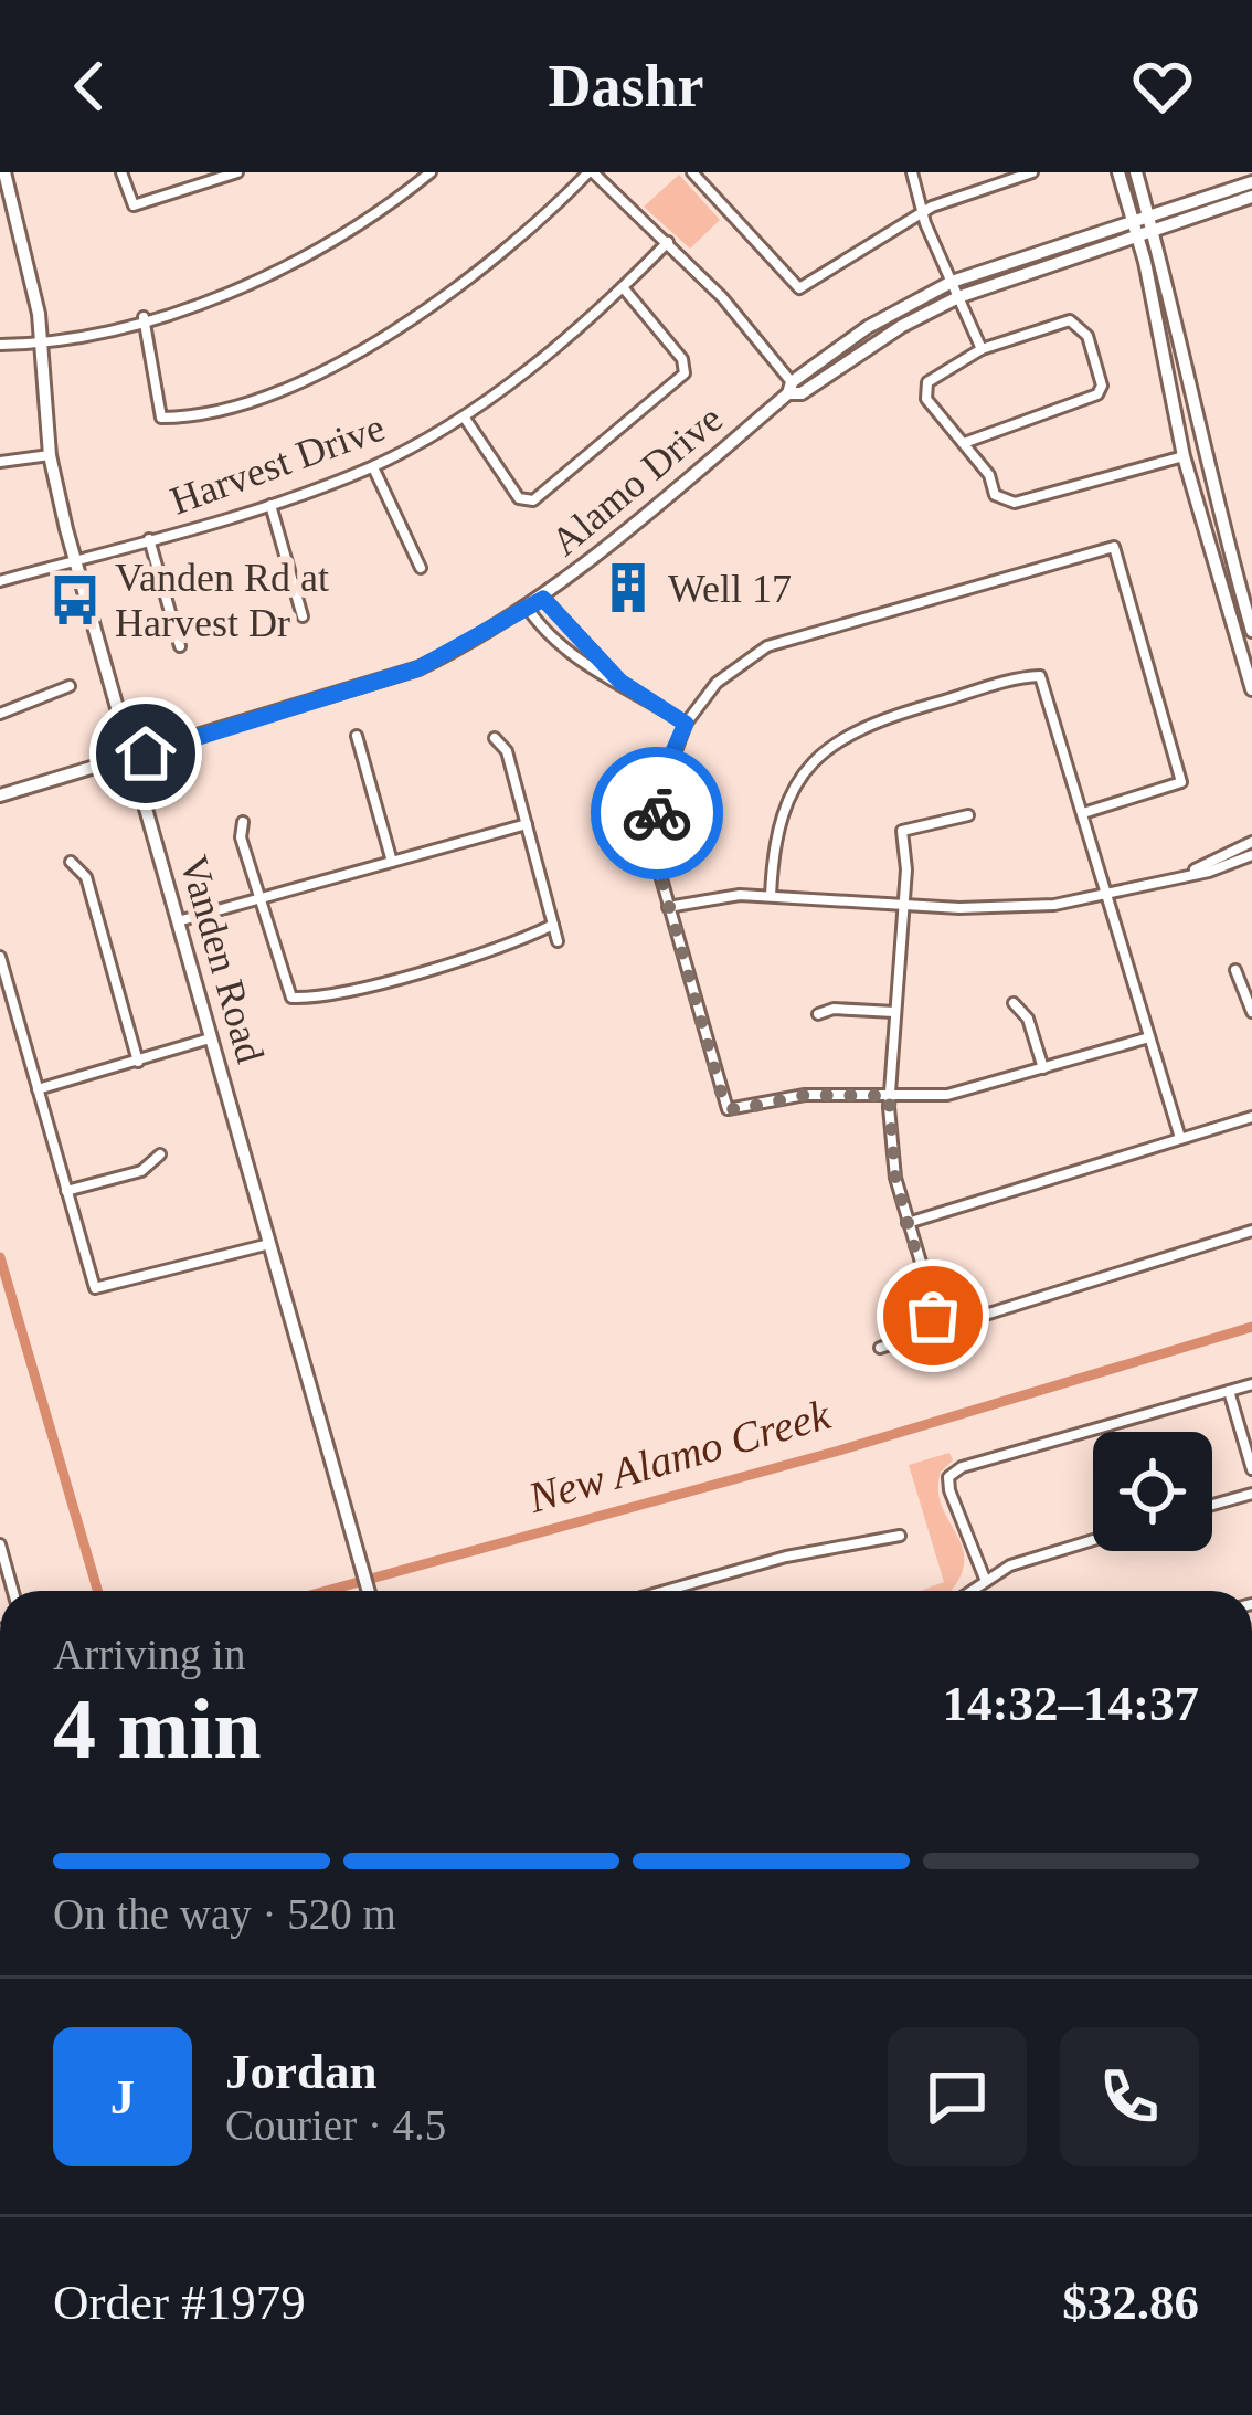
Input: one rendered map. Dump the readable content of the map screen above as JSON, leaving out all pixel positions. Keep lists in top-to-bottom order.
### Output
{
  "streets": {
    "main road": ["Alamo Drive", "Vanden Road"],
    "street": ["Harvest Drive"]
  },
  "crossings": [
    ["Harvest Drive", "Vanden Road"],
    ["Alamo Drive", "Vanden Road"]
  ],
  "water": ["New Alamo Creek"],
  "places": {
    "building": ["Well 17"],
    "bus stop": ["Vanden Rd at Harvest Dr"]
  },
  "page": {
    "header": "Dashr",
    "heading": ["4 min", "Arriving in", "14:32–14:37"],
    "panel": [
      "Jordan",
      "Courier · 4.5",
      "Order #1979",
      "$32.86"
    ],
    "bar": "On the way · 520 m",
    "round": "J"
  }
}
